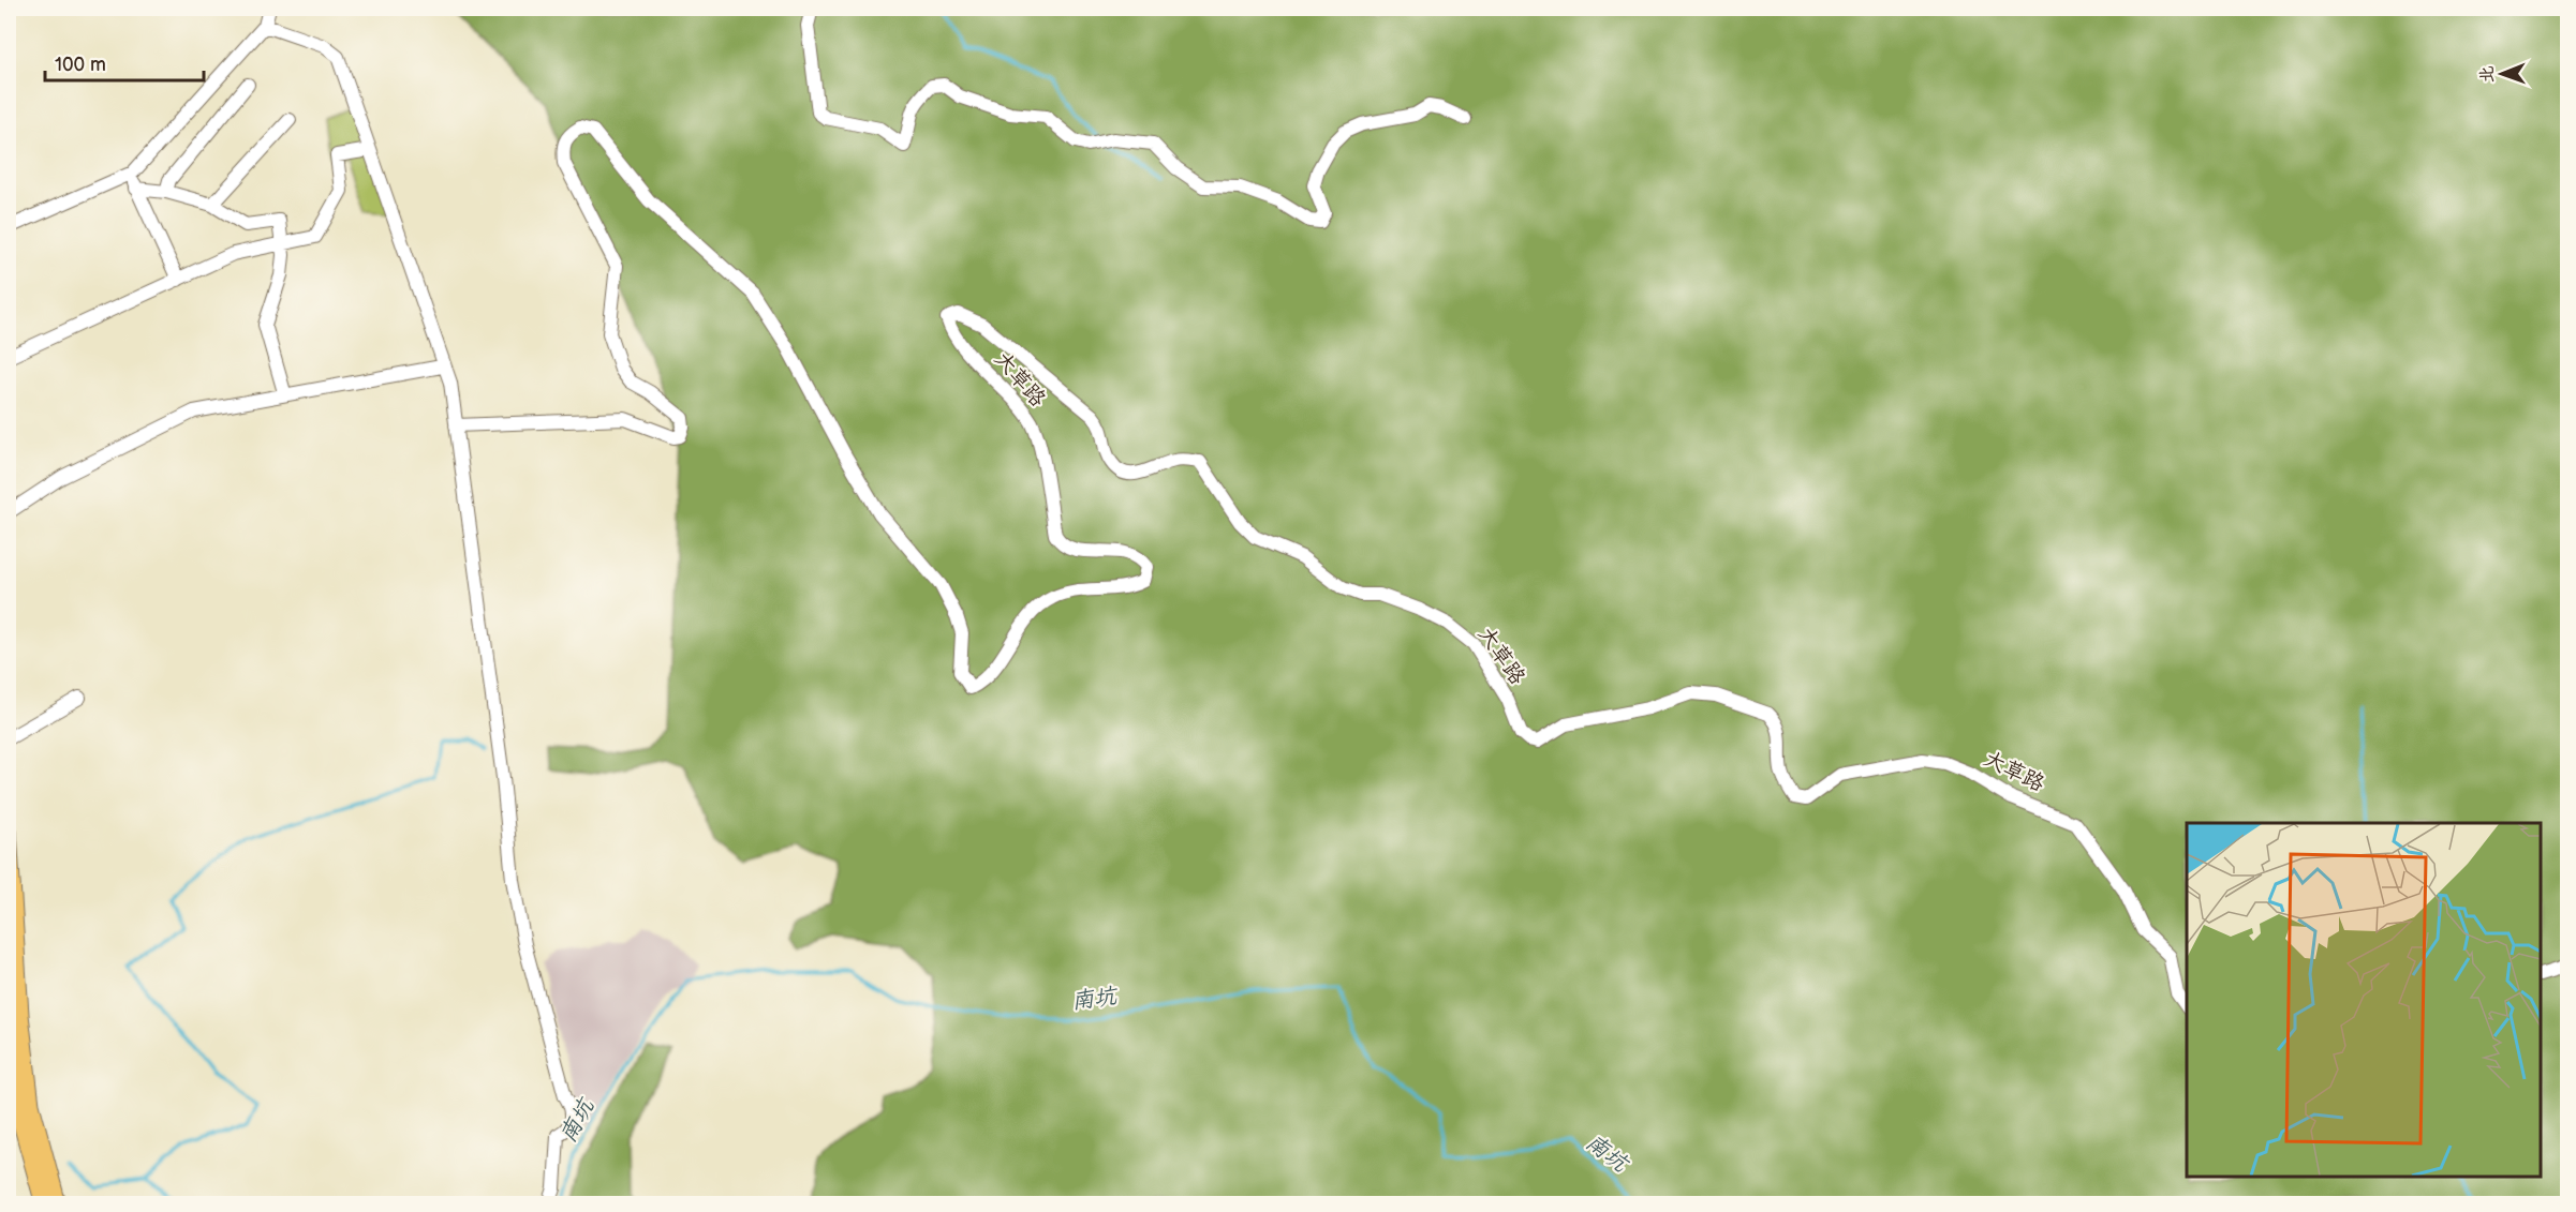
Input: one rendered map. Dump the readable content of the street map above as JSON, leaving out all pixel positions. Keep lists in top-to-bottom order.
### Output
{
  "streets": {
    "street": ["大草路"]
  },
  "water": ["南坑"],
  "scale_bar": "100 m",
  "north": "left"
}
